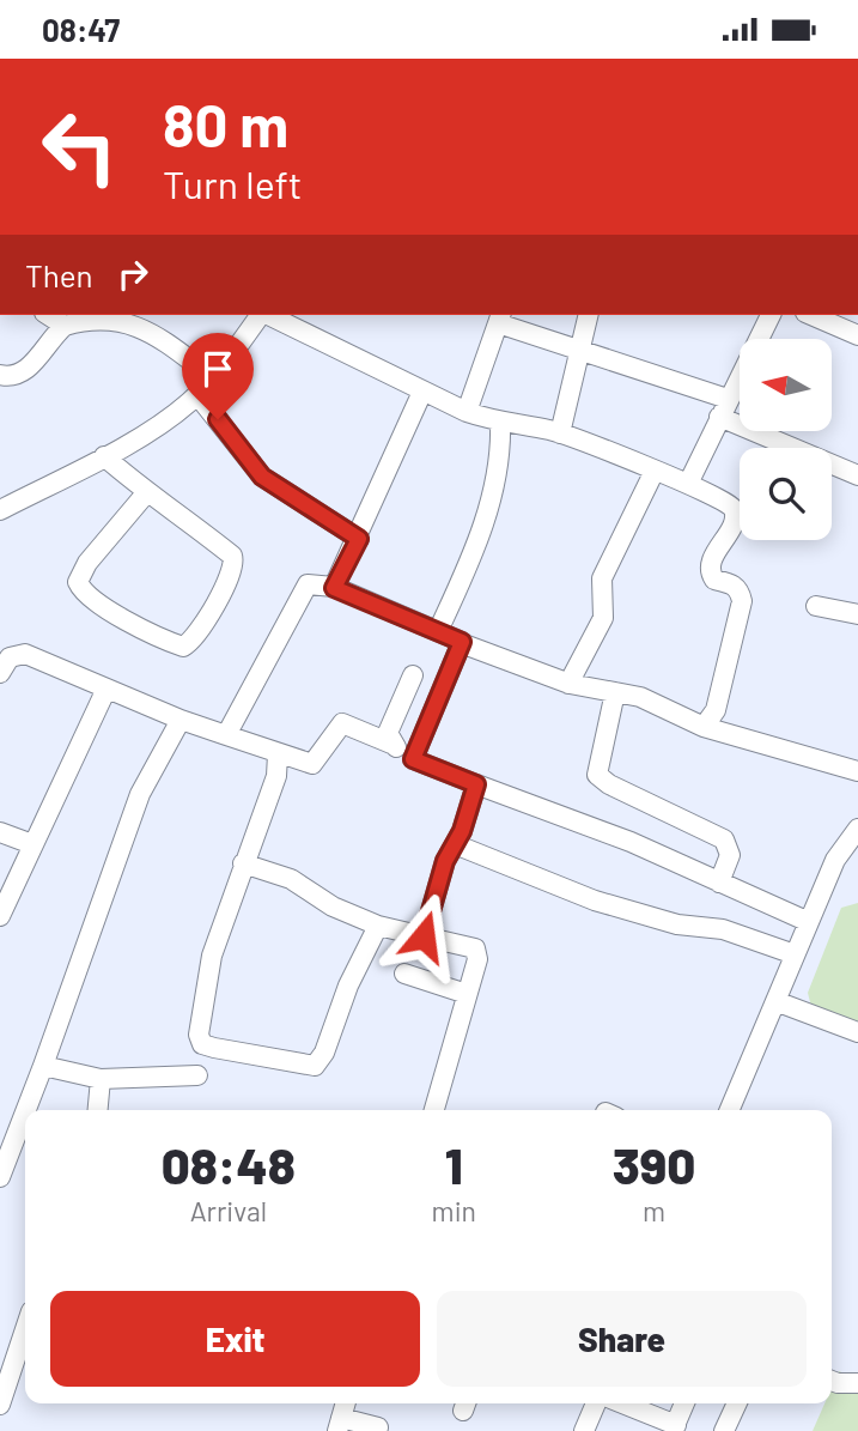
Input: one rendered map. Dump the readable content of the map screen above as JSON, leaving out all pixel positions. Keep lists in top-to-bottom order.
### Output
{
  "north": "left",
  "page": {
    "status": "08:47",
    "turn": ["80 m", "Turn left"],
    "then": "Then",
    "eta": [
      "08:48",
      "Arrival",
      "1",
      "min",
      "390",
      "m"
    ],
    "buttons": ["Exit", "Share"]
  }
}
